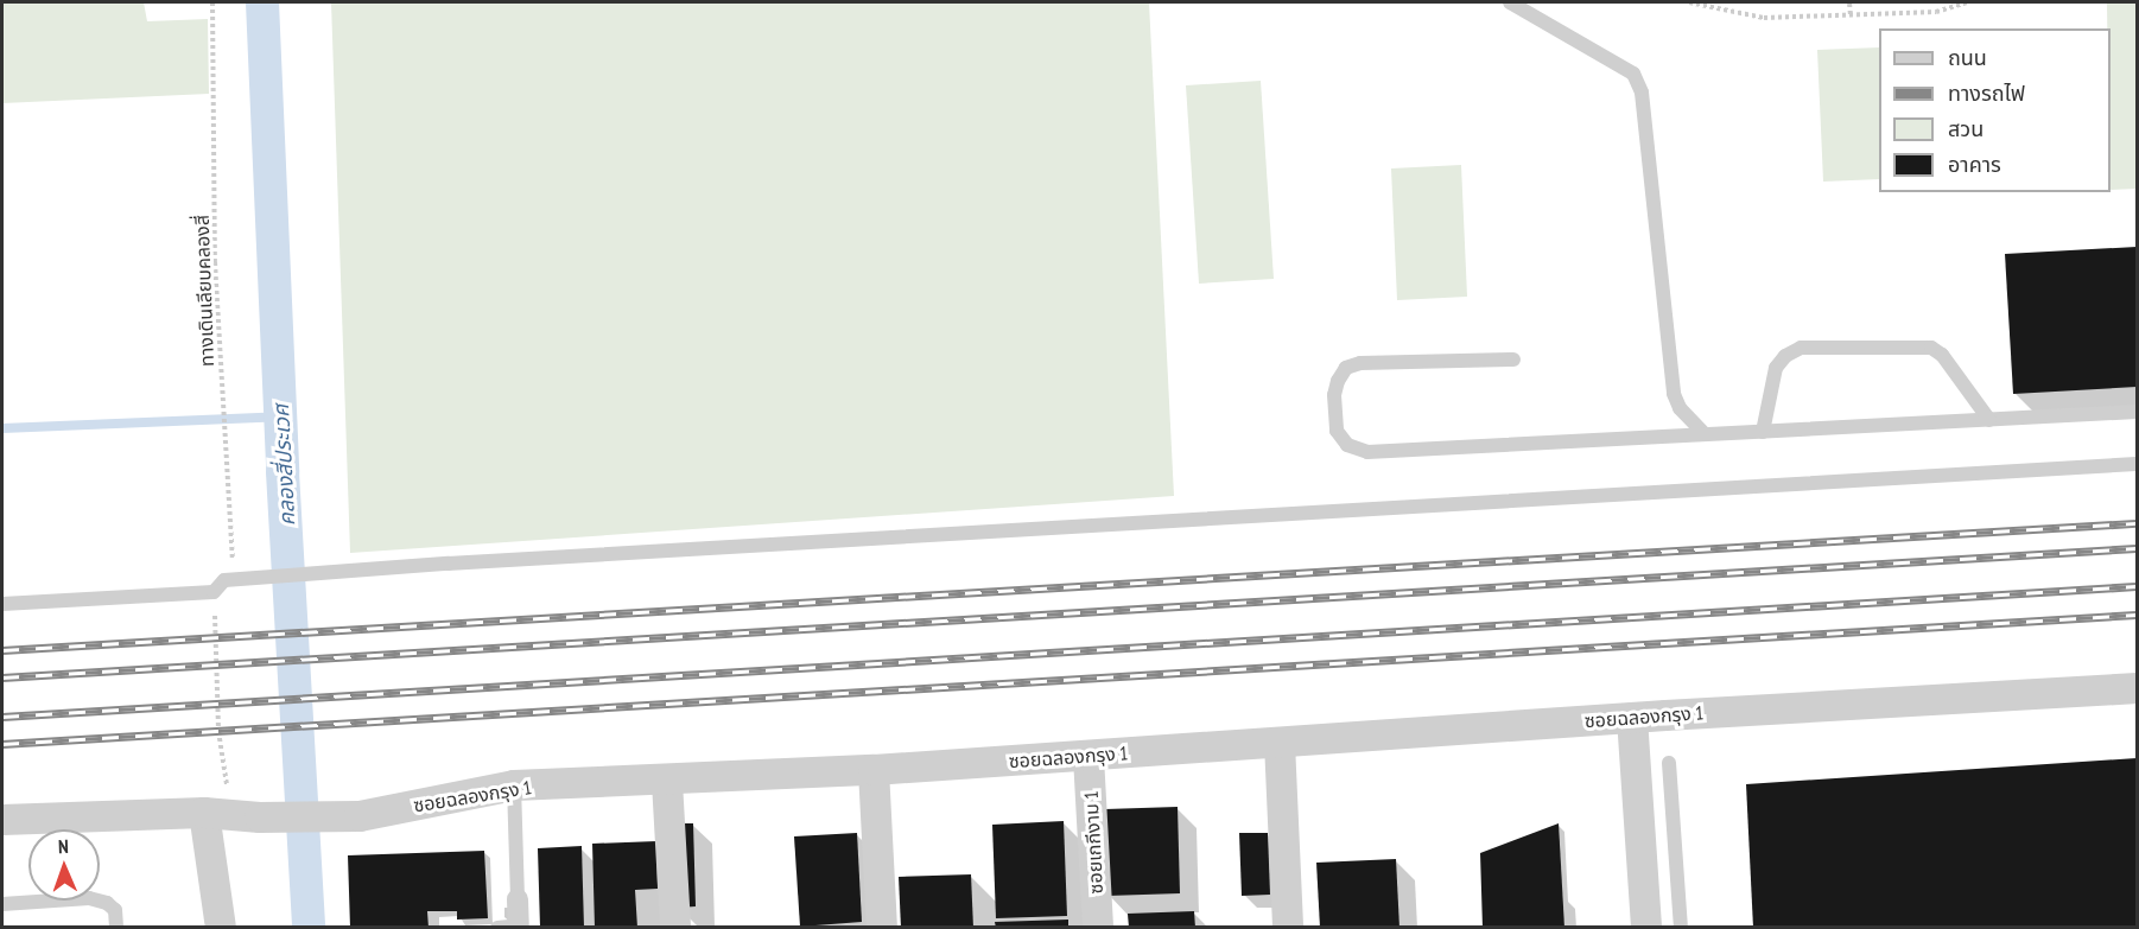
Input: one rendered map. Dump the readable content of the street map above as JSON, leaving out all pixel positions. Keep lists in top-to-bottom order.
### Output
{
  "streets": {
    "street": ["ซอยฉลองกรุง 1", "ซอยเกกีงาม 1"],
    "path": ["ทางเดินเลียบคลองสี่"]
  },
  "crossings": [
    ["ซอยฉลองกรุง 1", "ซอยเกกีงาม 1"]
  ],
  "water": ["คลองสี่ประเวศ"],
  "legend": [
    "ถนน",
    "ทางรถไฟ",
    "สวน",
    "อาคาร"
  ],
  "north": "top"
}
